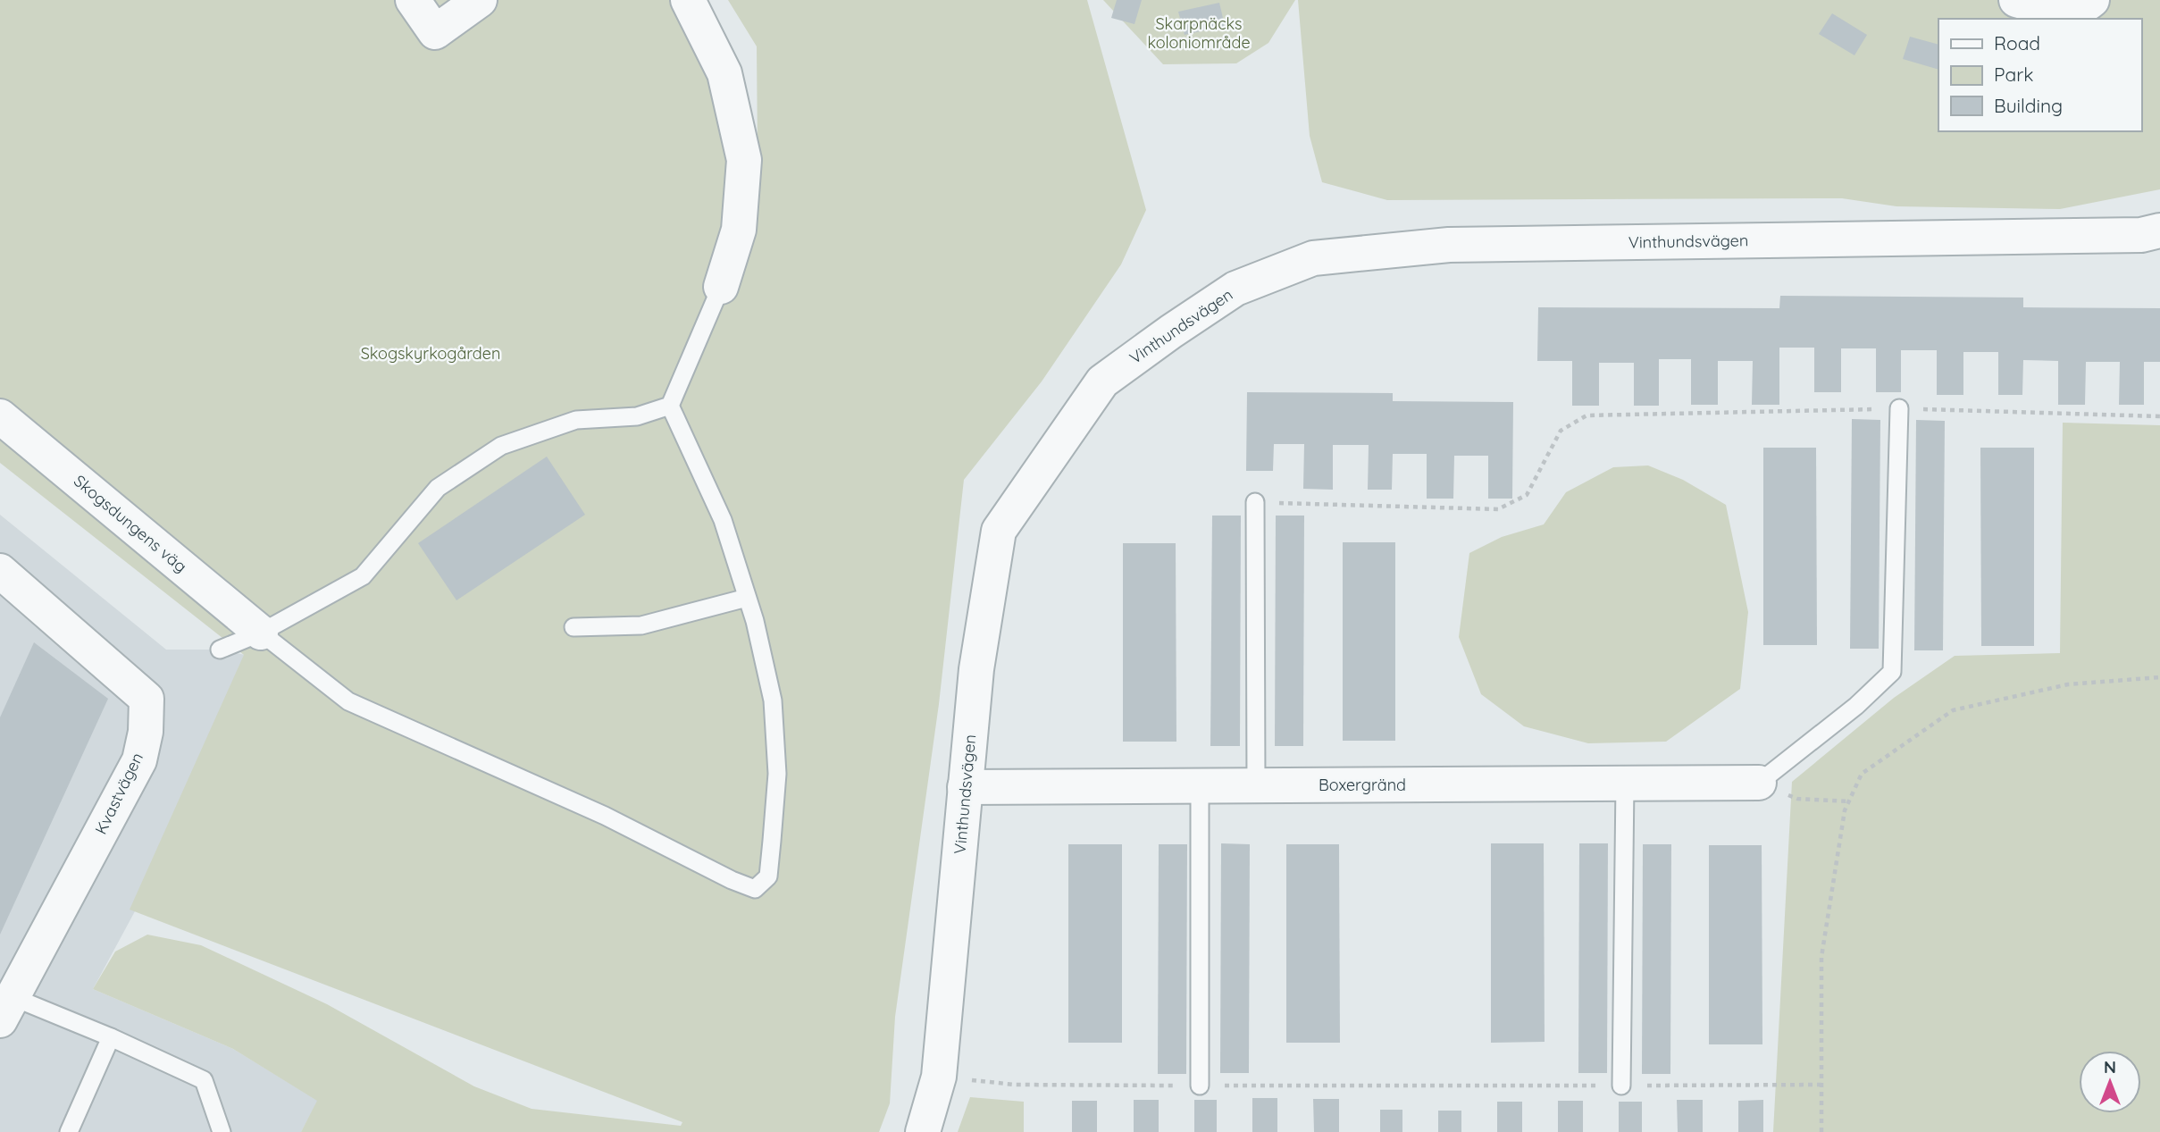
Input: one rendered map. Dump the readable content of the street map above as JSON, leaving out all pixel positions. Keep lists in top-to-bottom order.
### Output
{
  "streets": {
    "street": [
      "Vinthundsvägen",
      "Skogsdungens väg",
      "Boxergränd",
      "Kvastvägen"
    ]
  },
  "crossings": [
    ["Vinthundsvägen", "Boxergränd"]
  ],
  "parks": ["Skarpnäcks koloniområde", "Skogskyrkogården"],
  "legend": ["Road", "Park", "Building"],
  "north": "top"
}
